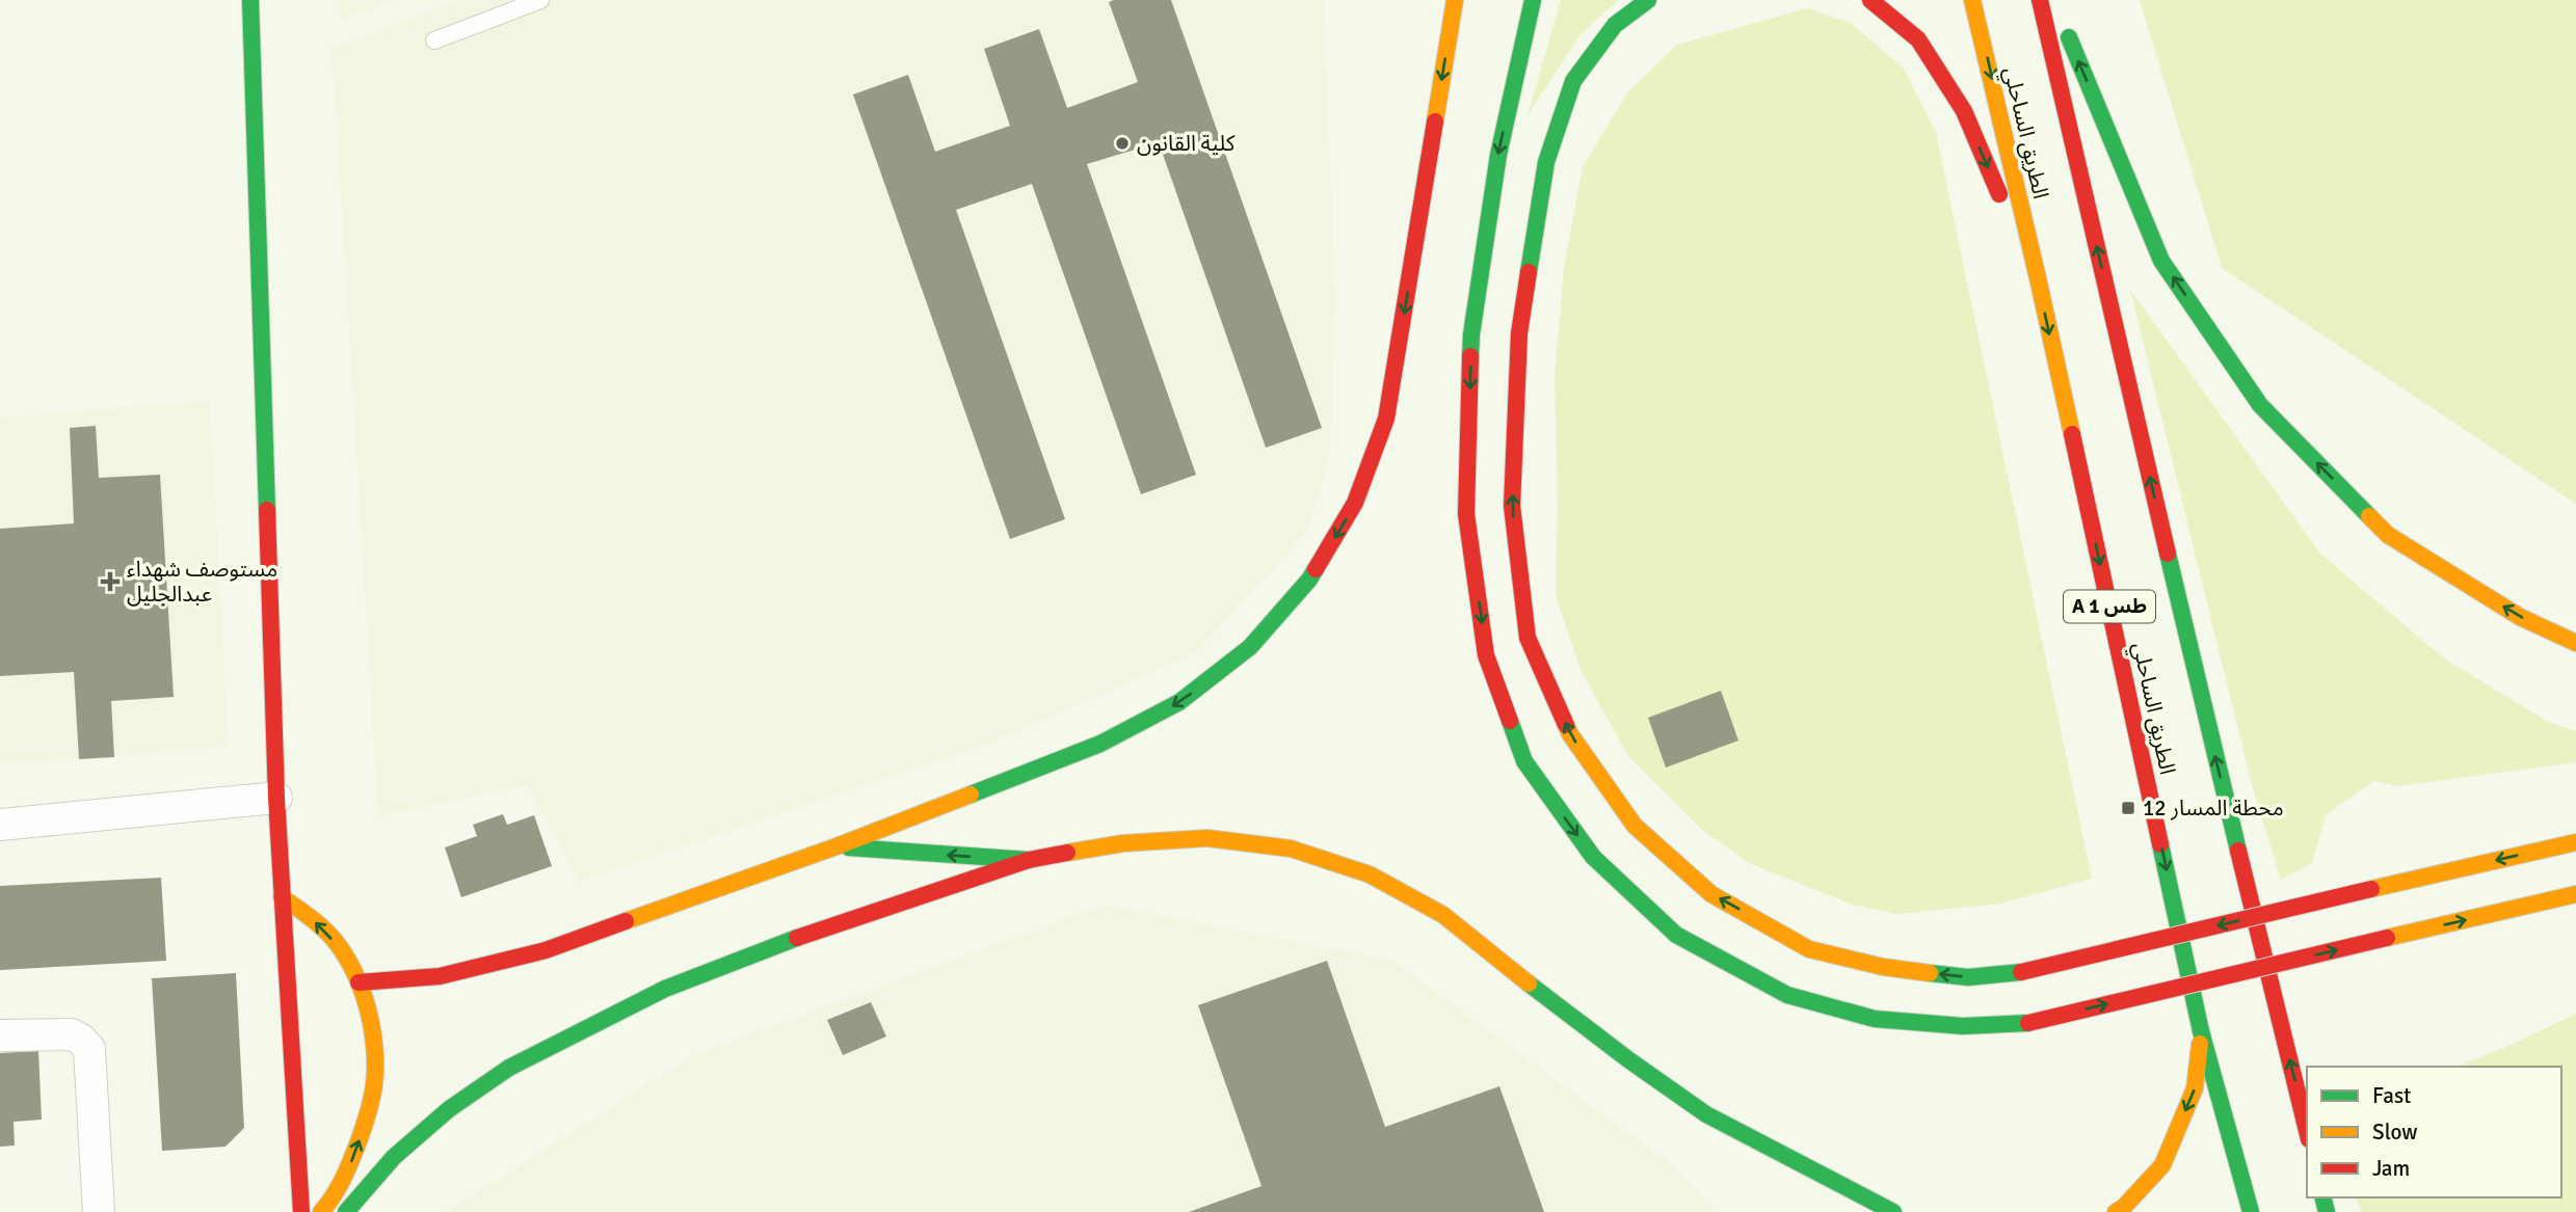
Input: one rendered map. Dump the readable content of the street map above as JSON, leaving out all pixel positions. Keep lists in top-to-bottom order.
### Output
{
  "streets": {
    "main road": ["الطريق الساحلي", "A 1 طس"]
  },
  "places": {
    "other": ["كلية القانون"],
    "health": ["مستوصف شهداء عبدالجليل"],
    "transit": ["محطة المسار 12"]
  },
  "legend": ["Fast", "Slow", "Jam"]
}
